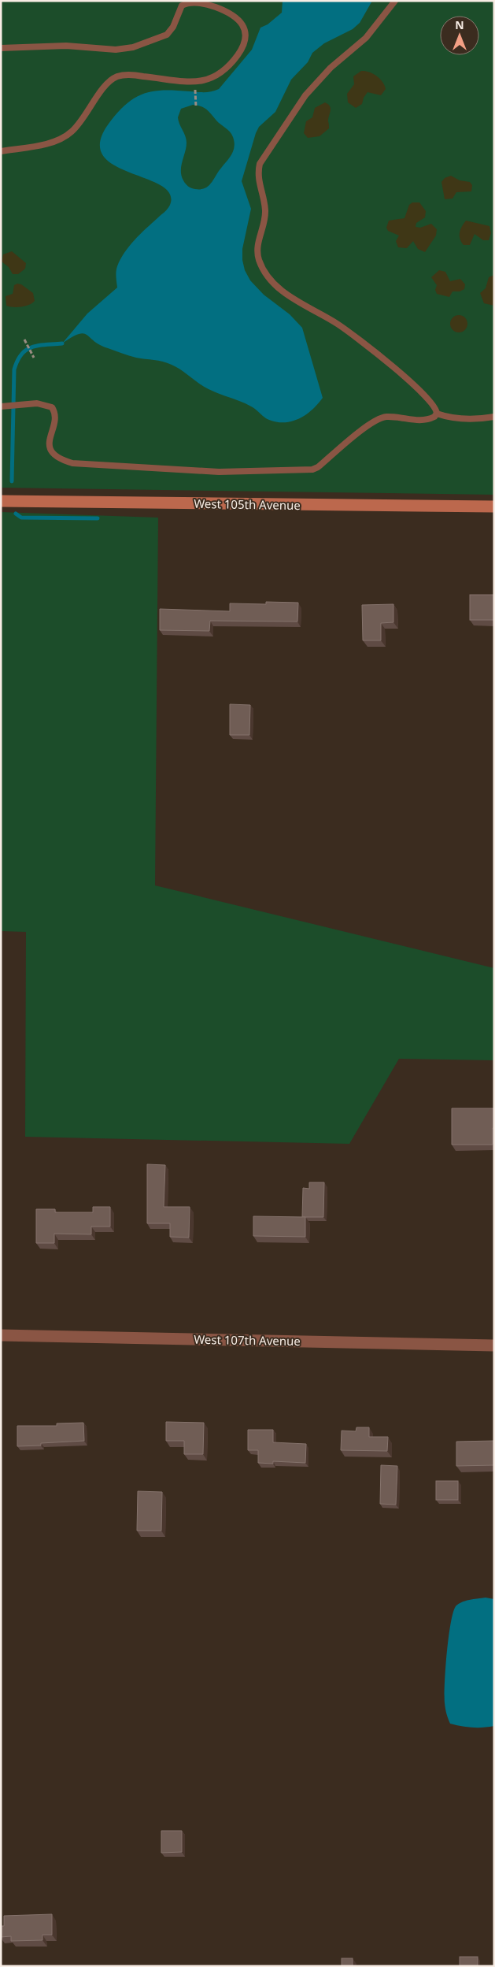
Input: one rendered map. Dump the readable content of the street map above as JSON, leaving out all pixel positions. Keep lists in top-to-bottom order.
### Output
{
  "streets": {
    "street": ["West 105th Avenue", "West 107th Avenue"]
  },
  "north": "top"
}
